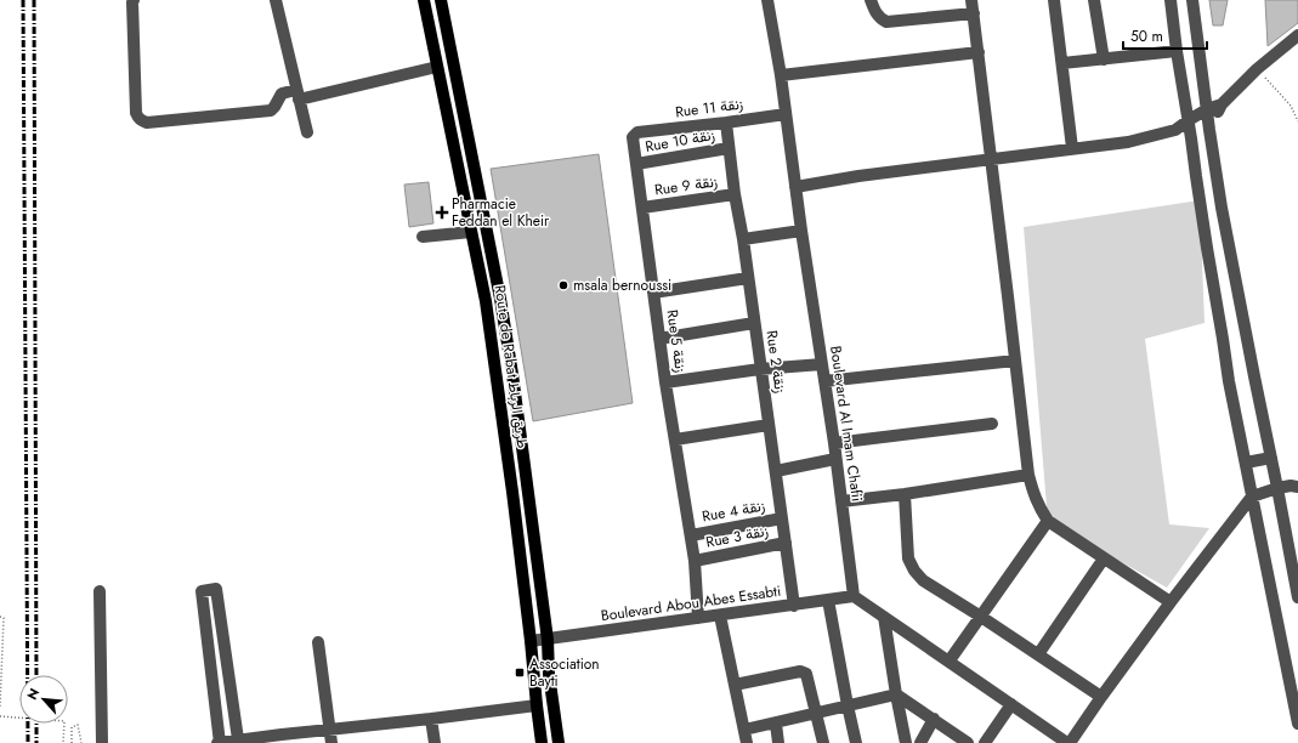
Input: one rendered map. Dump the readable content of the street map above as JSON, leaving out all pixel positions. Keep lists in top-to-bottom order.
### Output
{
  "streets": {
    "main road": ["Route de Rabat طريق الرباط"],
    "street": [
      "Rue 11 زنقة",
      "Rue 10 زنقة",
      "Rue 9 زنقة",
      "Rue 5 زنقة",
      "Rue 2 زنقة",
      "Boulevard Al Imam Chafii",
      "Rue 4 زنقة",
      "Rue 3 زنقة",
      "Boulevard Abou Abes Essabti"
    ]
  },
  "crossings": [
    ["Rue 11 زنقة", "Rue 5 زنقة"],
    ["Rue 11 زنقة", "Rue 2 زنقة"],
    ["Rue 11 زنقة", "Boulevard Al Imam Chafii"],
    ["Rue 10 زنقة", "Rue 5 زنقة"],
    ["Rue 10 زنقة", "Rue 2 زنقة"],
    ["Rue 9 زنقة", "Rue 5 زنقة"],
    ["Rue 9 زنقة", "Rue 2 زنقة"],
    ["Rue 5 زنقة", "Rue 4 زنقة"],
    ["Rue 5 زنقة", "Rue 3 زنقة"],
    ["Rue 5 زنقة", "Boulevard Abou Abes Essabti"],
    ["Rue 2 زنقة", "Rue 4 زنقة"],
    ["Rue 2 زنقة", "Rue 3 زنقة"],
    ["Rue 2 زنقة", "Boulevard Abou Abes Essabti"],
    ["Route de Rabat طريق الرباط", "Boulevard Abou Abes Essabti"],
    ["Boulevard Al Imam Chafii", "Boulevard Abou Abes Essabti"]
  ],
  "places": {
    "health": ["Pharmacie Feddan el Kheir"],
    "other": ["msala bernoussi"],
    "transit": ["Association Bayti"]
  },
  "scale_bar": "50 m",
  "north": "top left"
}
